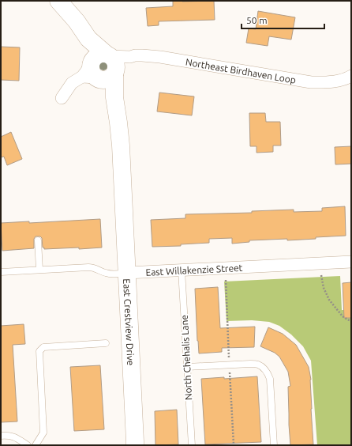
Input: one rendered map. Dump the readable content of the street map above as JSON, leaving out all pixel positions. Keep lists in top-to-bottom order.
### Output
{
  "streets": {
    "street": ["Northeast Birdhaven Loop", "East Willakenzie Street", "East Crestview Drive"],
    "lane": ["North Chehalis Lane"]
  },
  "crossings": [
    ["Northeast Birdhaven Loop", "East Crestview Drive"],
    ["East Willakenzie Street", "East Crestview Drive"],
    ["East Willakenzie Street", "North Chehalis Lane"]
  ],
  "scale_bar": "50 m"
}
